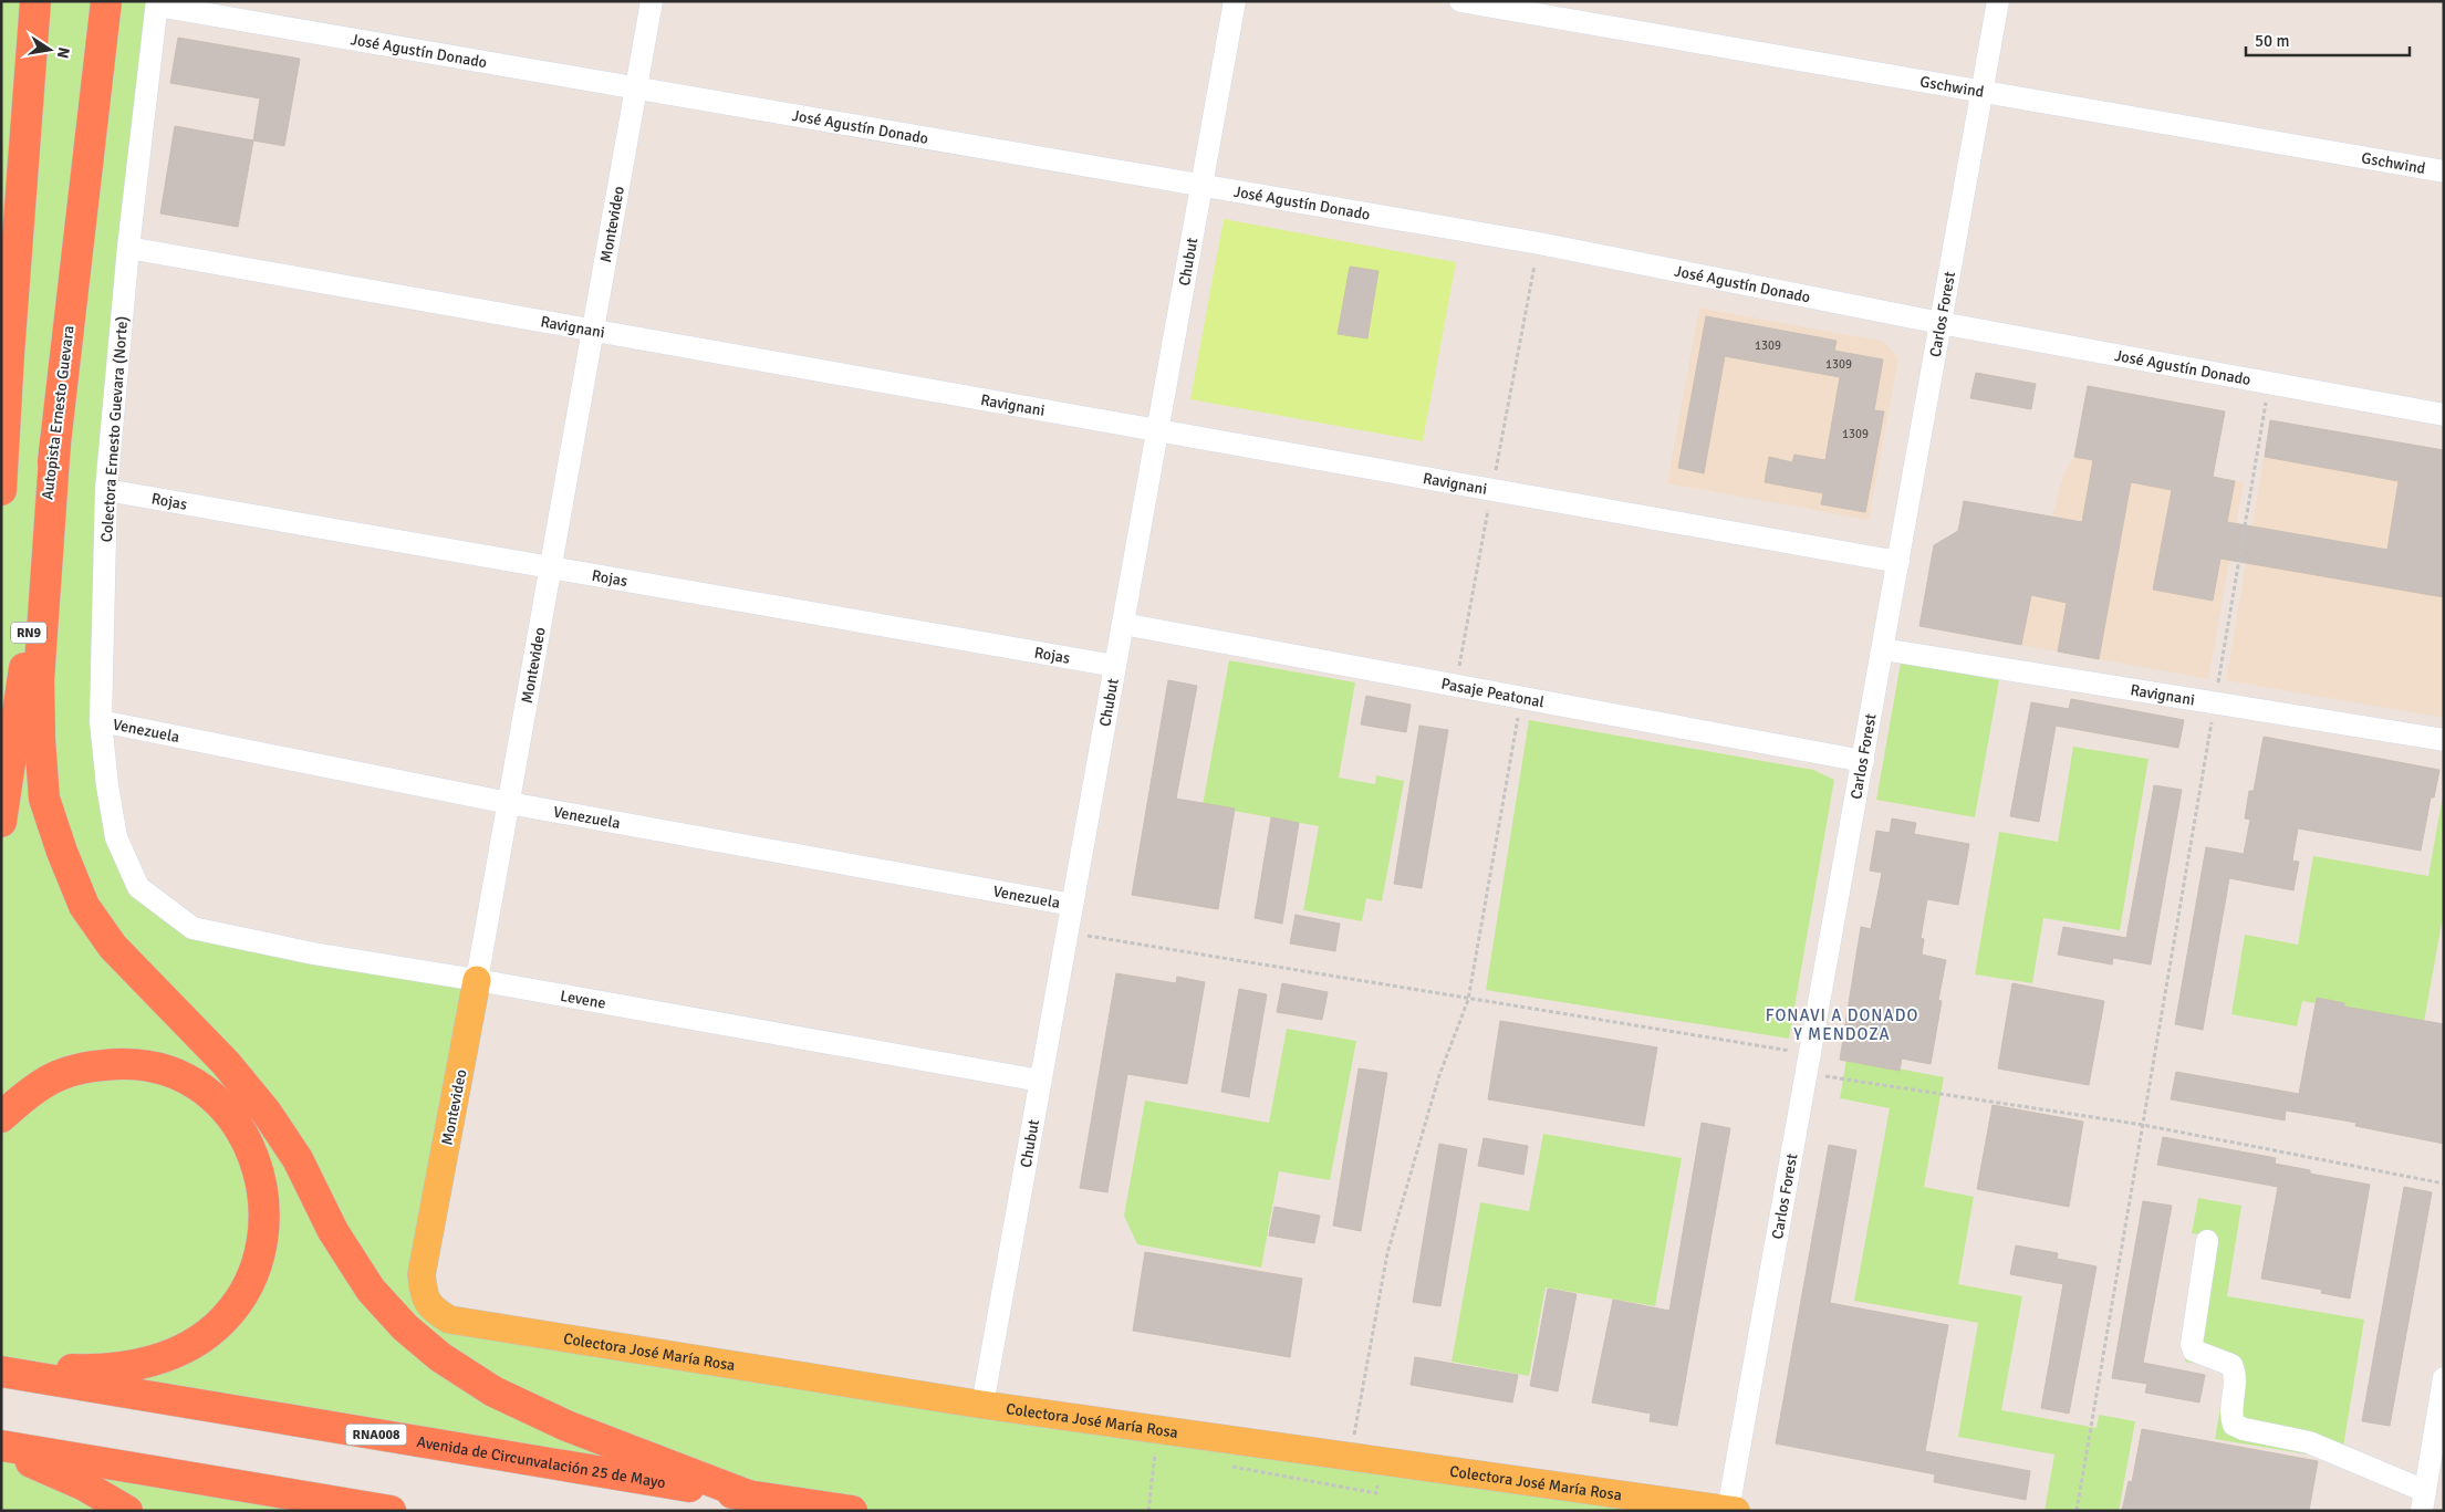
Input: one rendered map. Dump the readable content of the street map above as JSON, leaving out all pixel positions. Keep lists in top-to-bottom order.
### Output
{
  "streets": {
    "highway": [
      "Autopista Ernesto Guevara",
      "RN9",
      "RNA008",
      "Avenida de Circunvalación 25 de Mayo"
    ],
    "main road": ["Montevideo", "Colectora José María Rosa"],
    "street": [
      "José Agustín Donado",
      "Gschwind",
      "Chubut",
      "Carlos Forest",
      "Ravignani",
      "Colectora Ernesto Guevara (Norte)",
      "Rojas",
      "Pasaje Peatonal",
      "Venezuela",
      "Levene"
    ]
  },
  "crossings": [
    ["José Agustín Donado", "Montevideo"],
    ["José Agustín Donado", "Chubut"],
    ["José Agustín Donado", "Carlos Forest"],
    ["José Agustín Donado", "Colectora Ernesto Guevara (Norte)"],
    ["Gschwind", "Carlos Forest"],
    ["Montevideo", "Ravignani"],
    ["Montevideo", "Rojas"],
    ["Montevideo", "Venezuela"],
    ["Montevideo", "Levene"],
    ["Montevideo", "Colectora José María Rosa"],
    ["Chubut", "Ravignani"],
    ["Chubut", "Rojas"],
    ["Chubut", "Pasaje Peatonal"],
    ["Chubut", "Venezuela"],
    ["Chubut", "Levene"],
    ["Chubut", "Colectora José María Rosa"],
    ["Carlos Forest", "Ravignani"],
    ["Carlos Forest", "Pasaje Peatonal"],
    ["Carlos Forest", "Colectora José María Rosa"],
    ["Ravignani", "Colectora Ernesto Guevara (Norte)"],
    ["Colectora Ernesto Guevara (Norte)", "Rojas"],
    ["Colectora Ernesto Guevara (Norte)", "Venezuela"],
    ["Colectora Ernesto Guevara (Norte)", "Levene"]
  ],
  "districts": ["FONAVI A DONADO Y MENDOZA"],
  "house_numbers": ["1309", "1309", "1309"],
  "scale_bar": "50 m",
  "north": "right"
}
